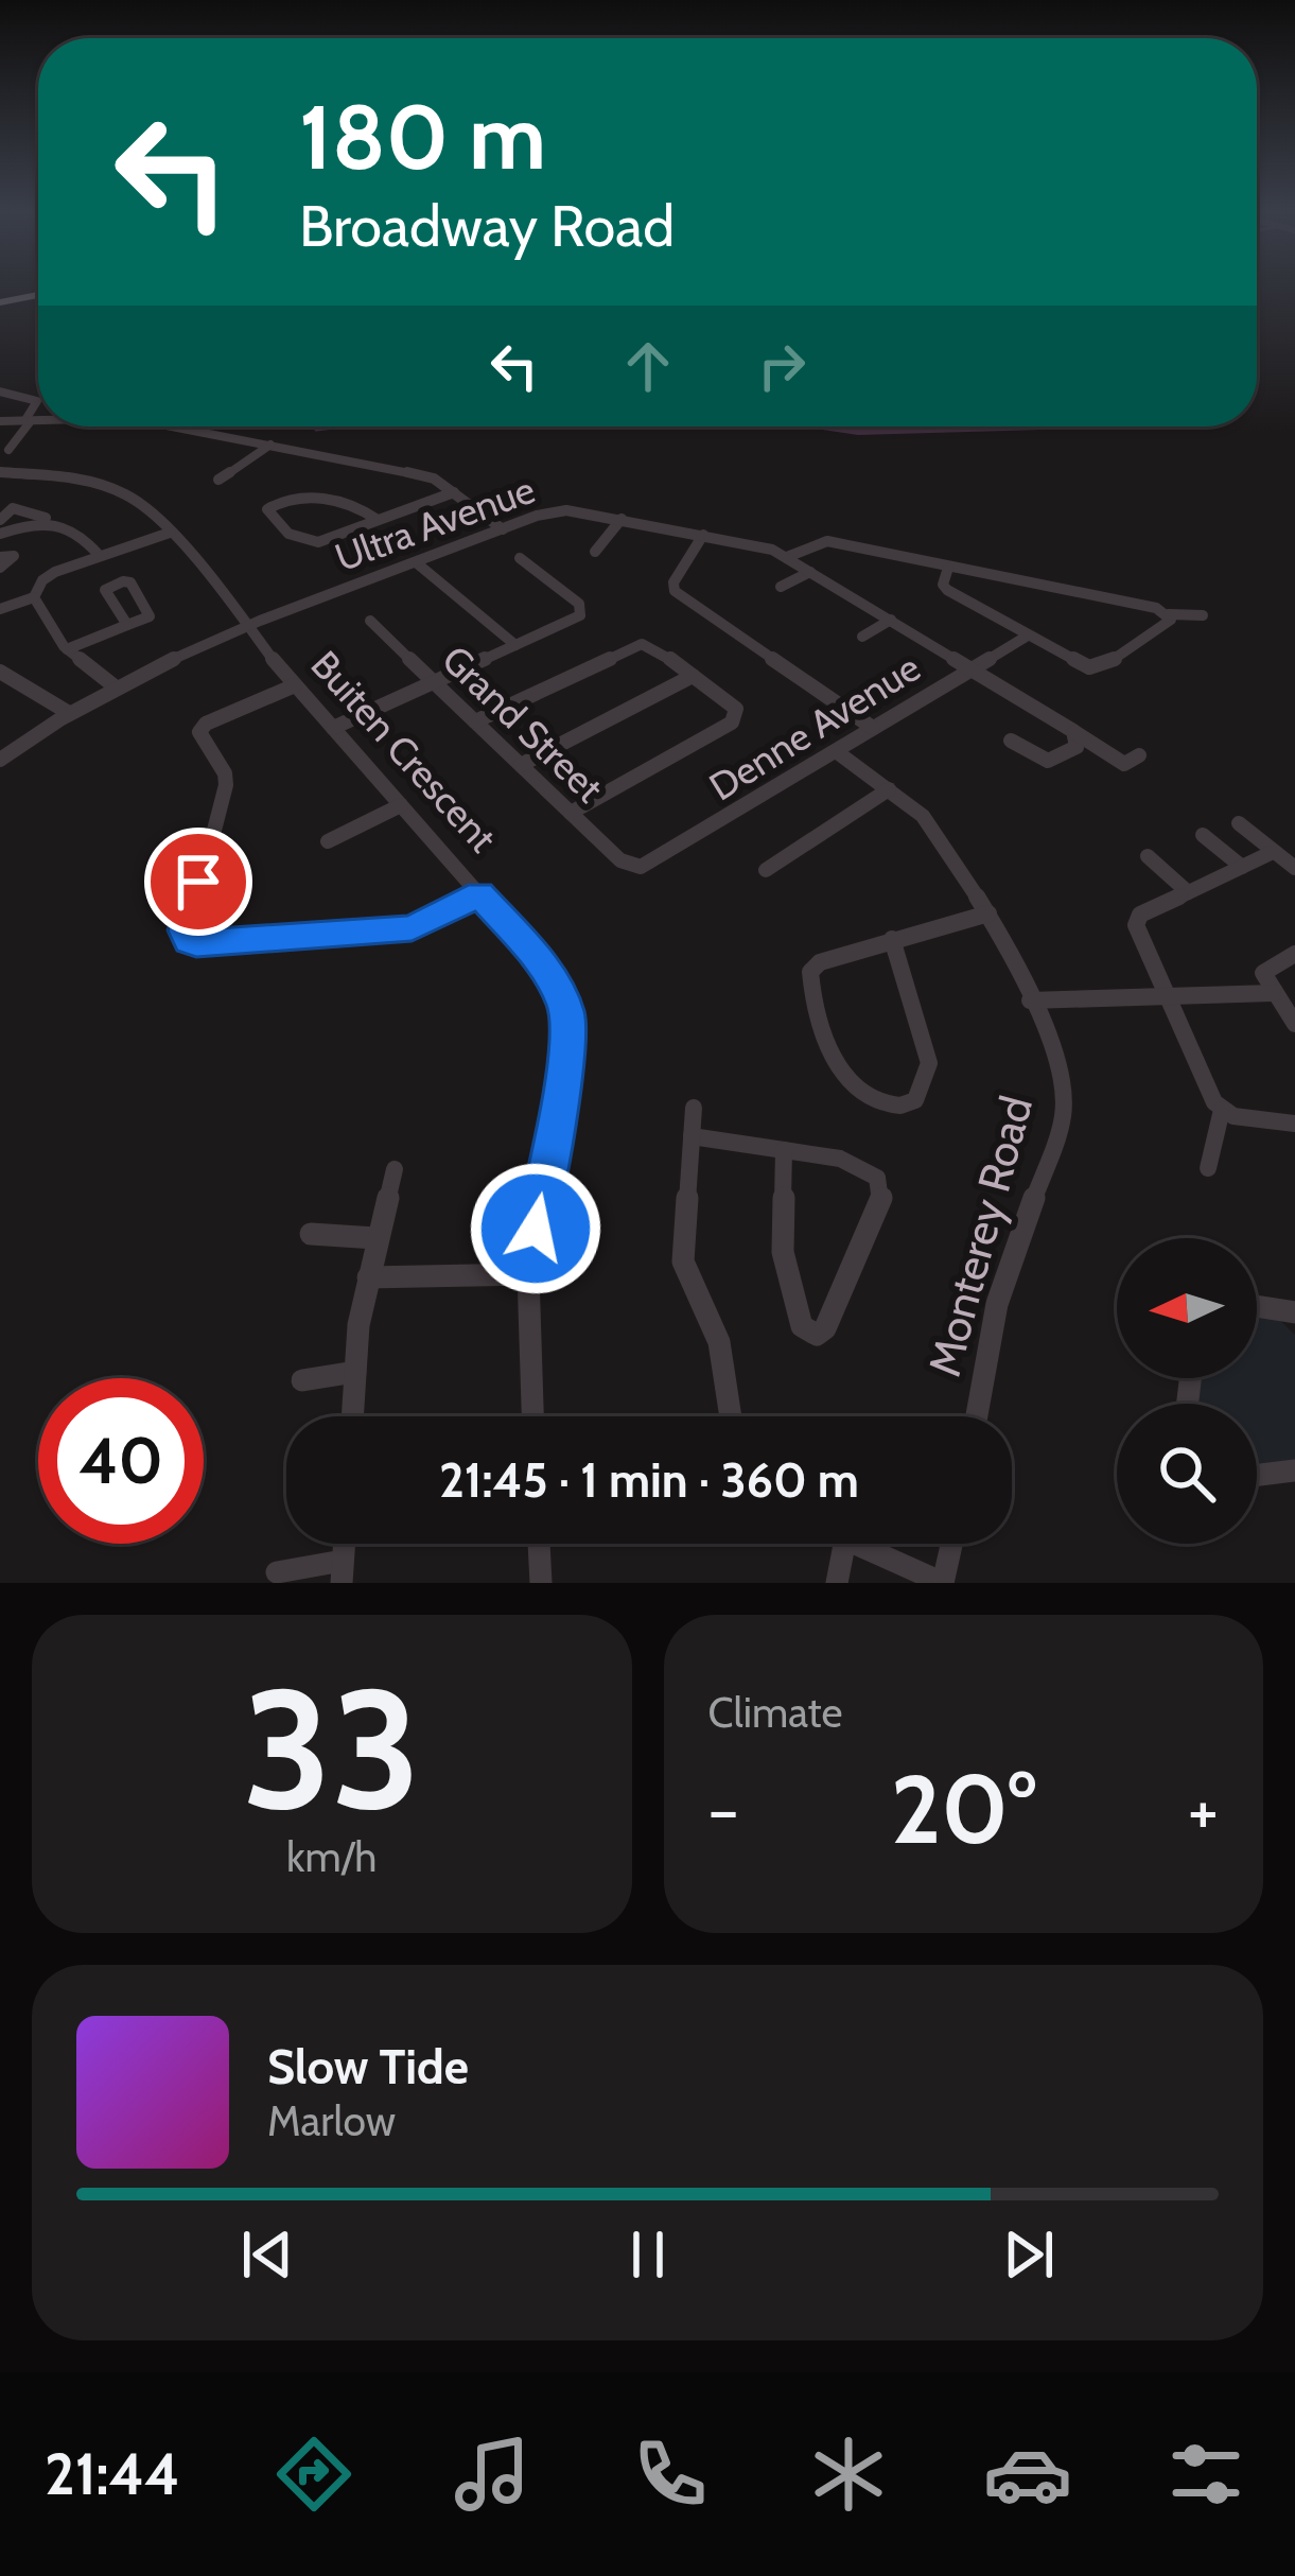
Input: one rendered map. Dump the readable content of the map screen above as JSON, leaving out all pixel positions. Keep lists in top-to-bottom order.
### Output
{
  "streets": {
    "street": [
      "Ultra Avenue",
      "Grand Street",
      "Denne Avenue",
      "Buiten Crescent",
      "Monterey Road"
    ]
  },
  "crossings": [
    ["Ultra Avenue", "Denne Avenue"],
    ["Ultra Avenue", "Buiten Crescent"],
    ["Grand Street", "Denne Avenue"],
    ["Denne Avenue", "Monterey Road"]
  ],
  "north": "left",
  "page": {
    "turn": ["180 m", "Broadway Road"],
    "limit": "40",
    "trip": "21:45 · 1 min · 360 m",
    "tile": [
      ["33", "km/h"],
      "Climate"
    ],
    "heat": ["−", "20°", "+"],
    "song": ["Slow Tide", "Marlow"],
    "tabs": "21:44"
  }
}
